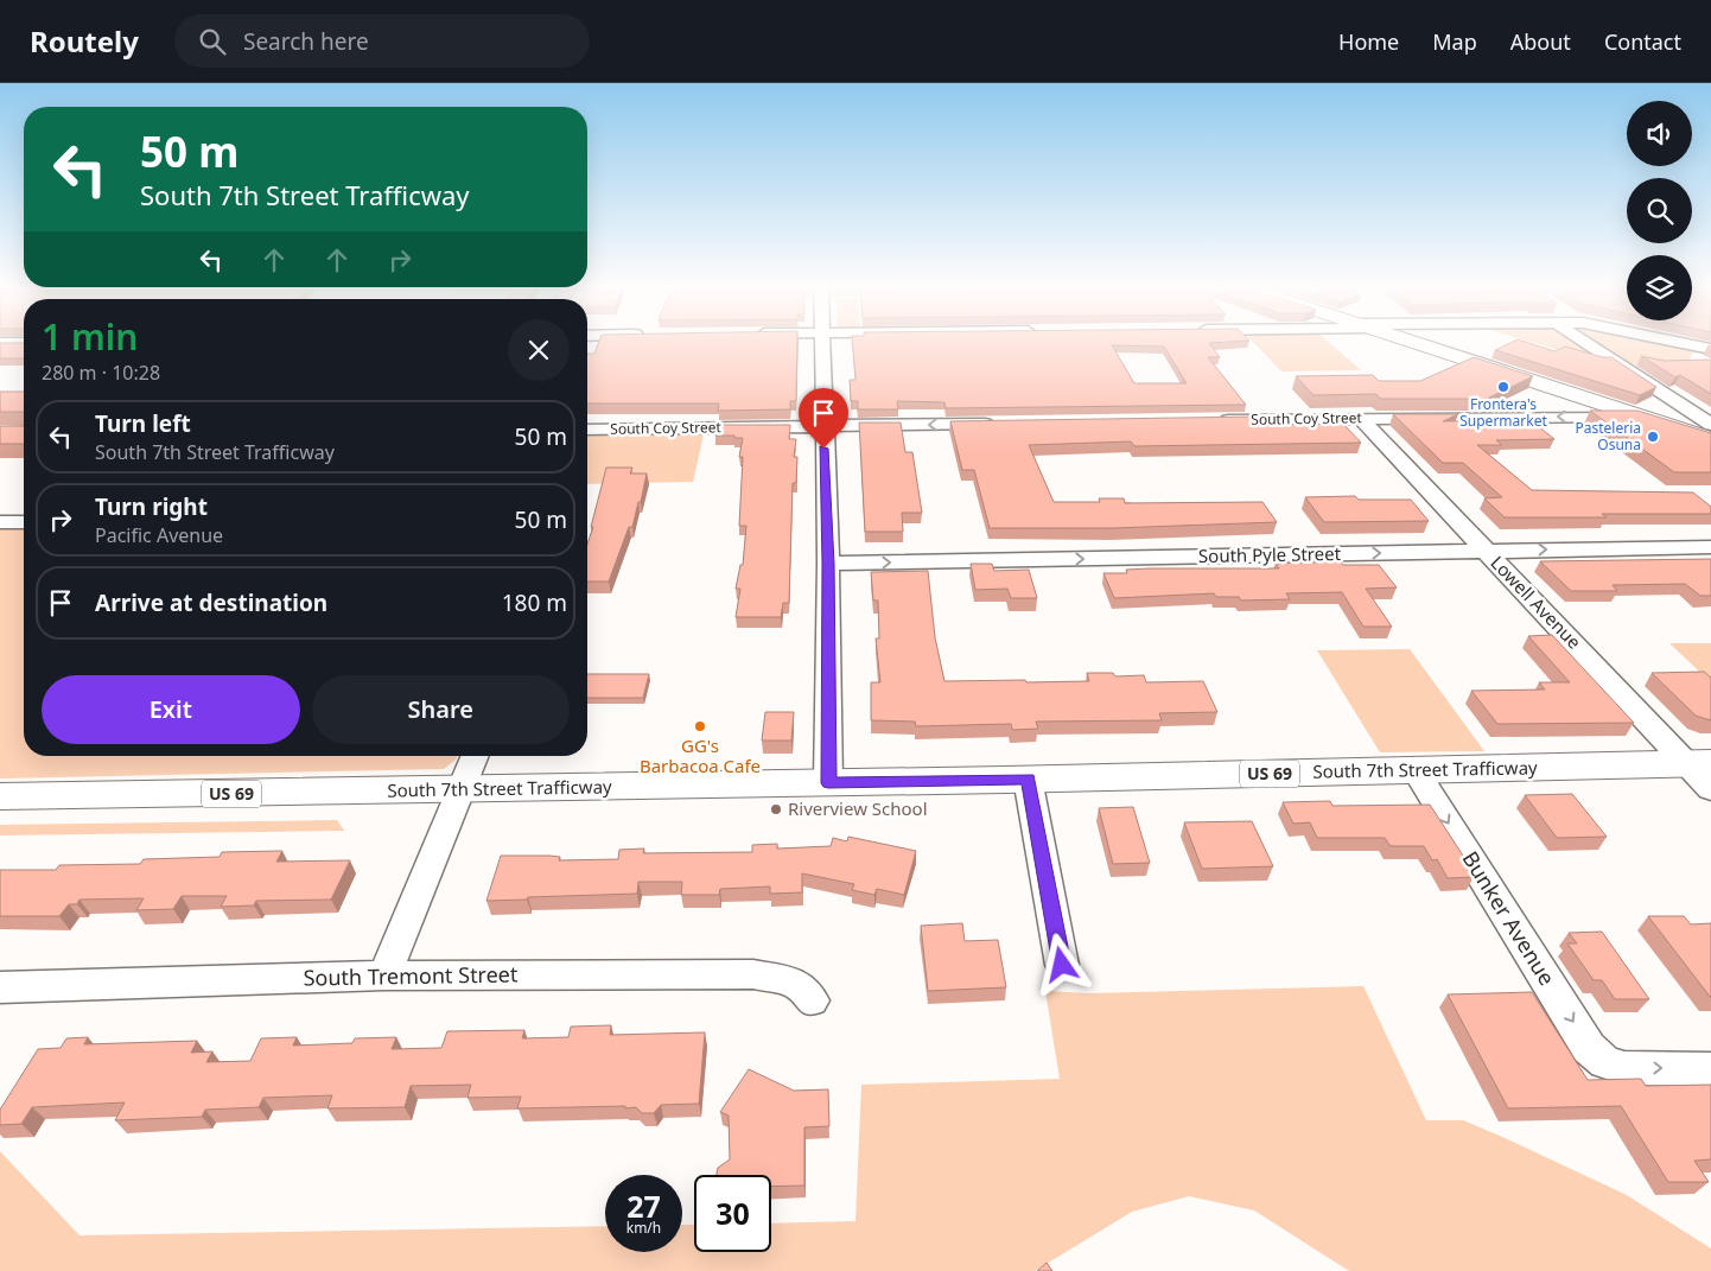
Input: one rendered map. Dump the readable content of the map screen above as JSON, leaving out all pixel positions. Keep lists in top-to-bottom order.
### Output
{
  "streets": {
    "main road": ["South 7th Street Trafficway", "US 69"],
    "street": [
      "South Coy Street",
      "South Pyle Street",
      "Lowell Avenue",
      "Bunker Avenue",
      "South Tremont Street"
    ]
  },
  "crossings": [
    ["South Coy Street", "Lowell Avenue"],
    ["South Pyle Street", "Lowell Avenue"],
    ["Lowell Avenue", "South 7th Street Trafficway"],
    ["South 7th Street Trafficway", "Bunker Avenue"]
  ],
  "one_way": ["South Coy Street", "South Pyle Street", "Bunker Avenue"],
  "places": [
    "Frontera's Supermarket",
    "Pasteleria Osuna",
    "GG's Barbacoa Cafe",
    "Riverview School"
  ],
  "page": {
    "header": "Routely",
    "search": "Search here",
    "nav": [
      "Home",
      "Map",
      "About",
      "Contact"
    ],
    "turn": ["50 m", "South 7th Street Trafficway"],
    "heading": ["1 min", "280 m · 10:28"],
    "list": [
      {
        "name": "Turn left",
        "note": "South 7th Street Trafficway",
        "value": "50 m"
      },
      {
        "name": "Turn right",
        "note": "Pacific Avenue",
        "value": "50 m"
      },
      {
        "name": "Arrive at destination",
        "value": "180 m"
      }
    ],
    "buttons": ["Exit", "Share"],
    "speed": "27 km/h",
    "limit": "30"
  }
}
